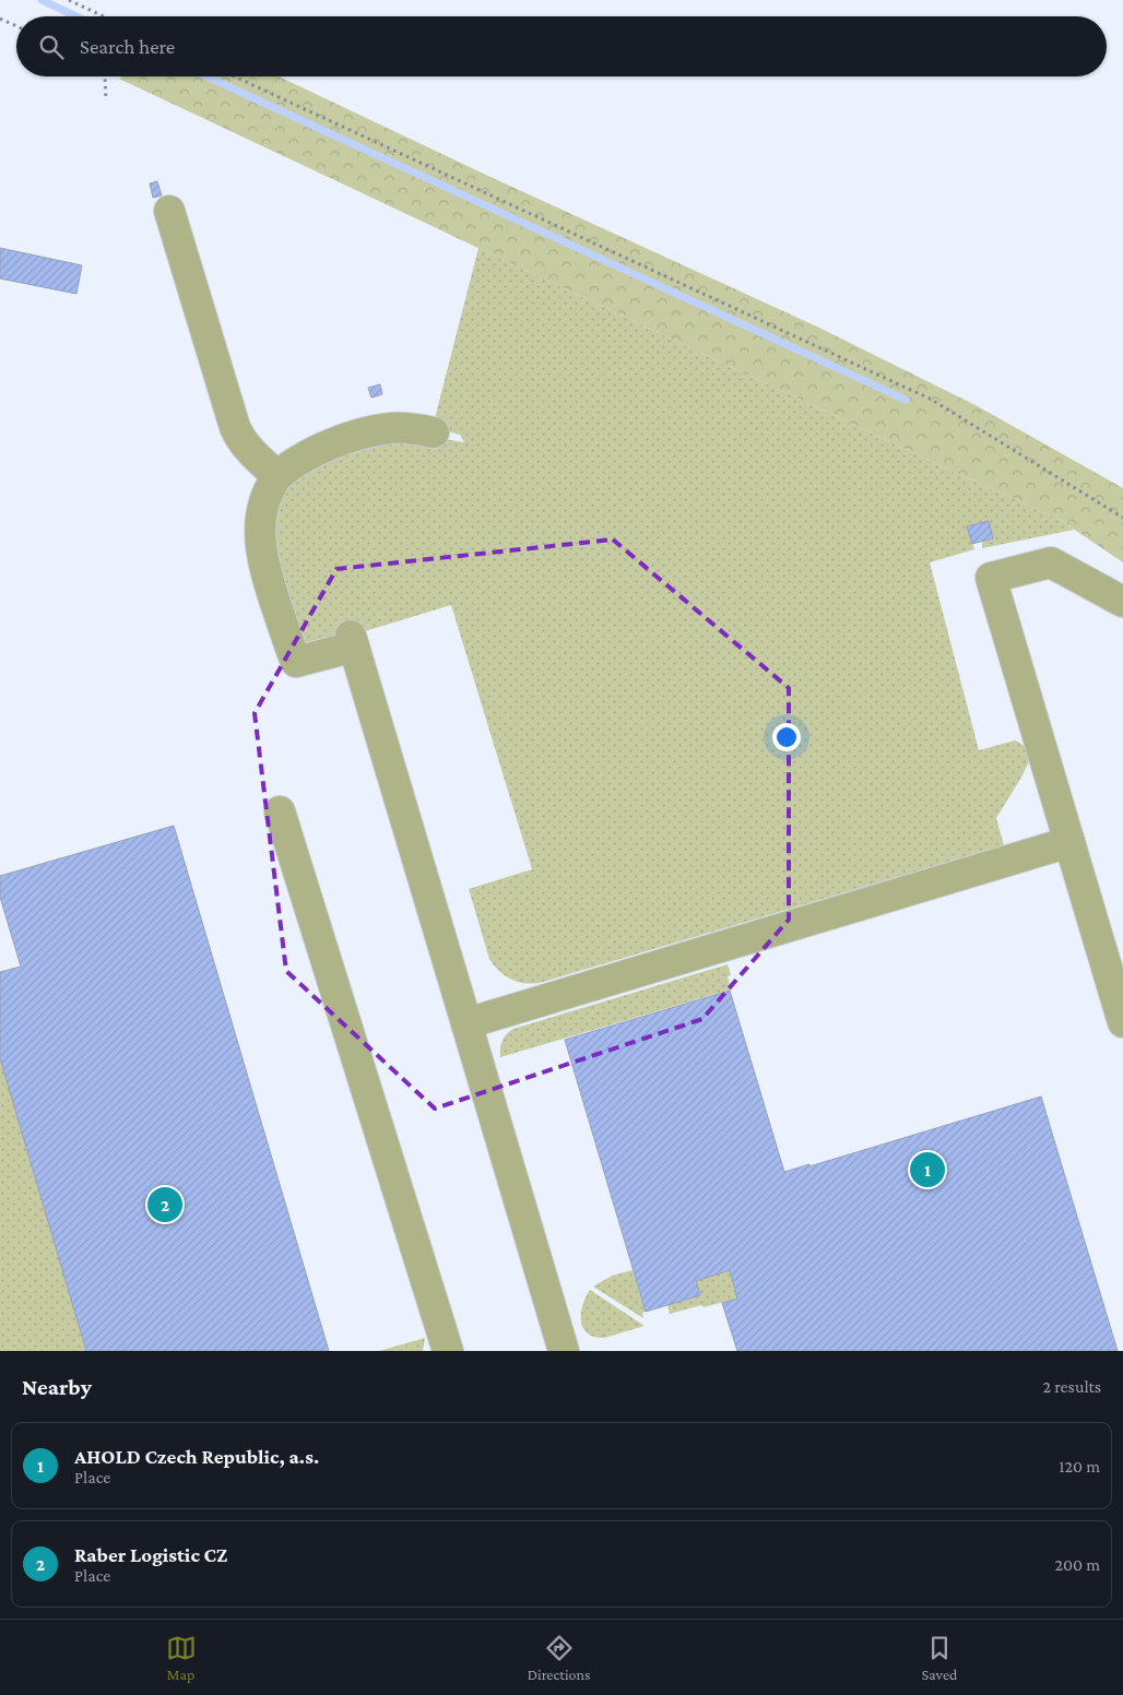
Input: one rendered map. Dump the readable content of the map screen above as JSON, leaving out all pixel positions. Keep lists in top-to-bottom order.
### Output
{
  "page": {
    "search": "Search here",
    "pins": ["1", "2"],
    "heading": ["Nearby", "2 results"],
    "list": [
      {
        "mark": "1",
        "name": "AHOLD Czech Republic, a.s.",
        "note": "Place",
        "value": "120 m"
      },
      {
        "mark": "2",
        "name": "Raber Logistic CZ",
        "note": "Place",
        "value": "200 m"
      }
    ],
    "nav": ["Map", "Directions", "Saved"]
  }
}
